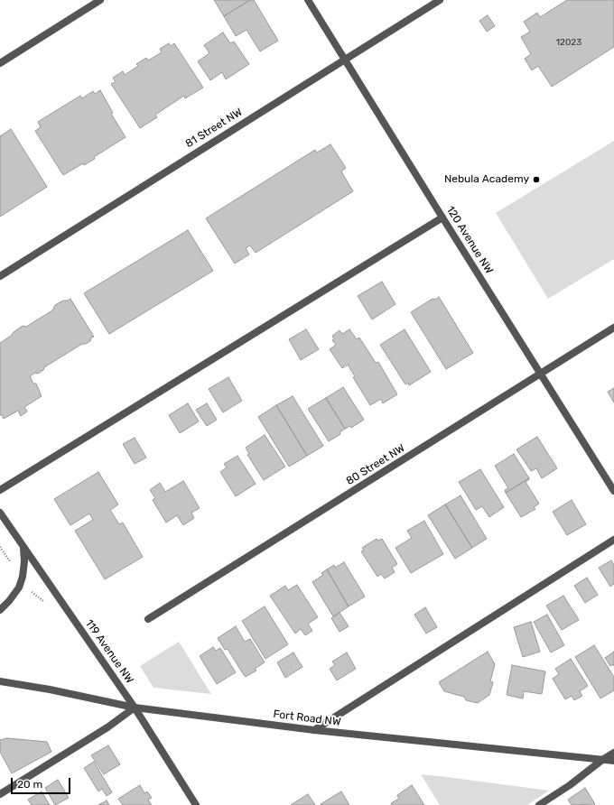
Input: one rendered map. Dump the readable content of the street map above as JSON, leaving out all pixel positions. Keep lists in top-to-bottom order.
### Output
{
  "streets": {
    "street": [
      "81 Street NW",
      "120 Avenue NW",
      "80 Street NW",
      "119 Avenue NW",
      "Fort Road NW"
    ]
  },
  "crossings": [
    ["81 Street NW", "120 Avenue NW"],
    ["120 Avenue NW", "80 Street NW"],
    ["119 Avenue NW", "Fort Road NW"]
  ],
  "places": ["Nebula Academy"],
  "house_numbers": ["12023"],
  "scale_bar": "20 m"
}
